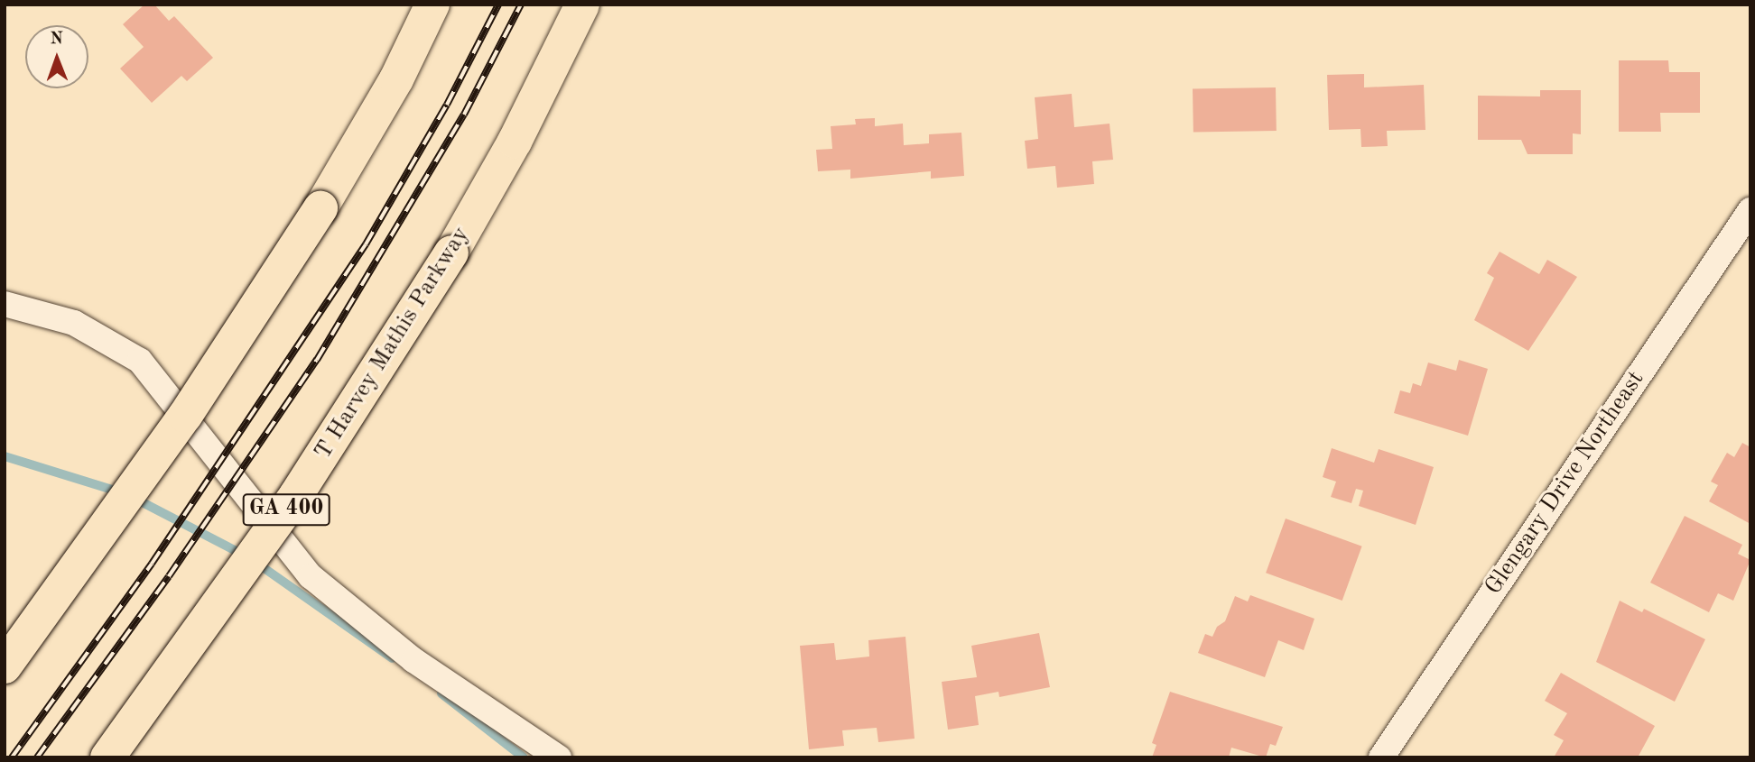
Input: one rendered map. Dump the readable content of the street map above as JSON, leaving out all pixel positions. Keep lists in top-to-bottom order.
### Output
{
  "streets": {
    "highway": ["T Harvey Mathis Parkway", "GA 400"],
    "street": ["Glengary Drive Northeast"]
  },
  "north": "top"
}
